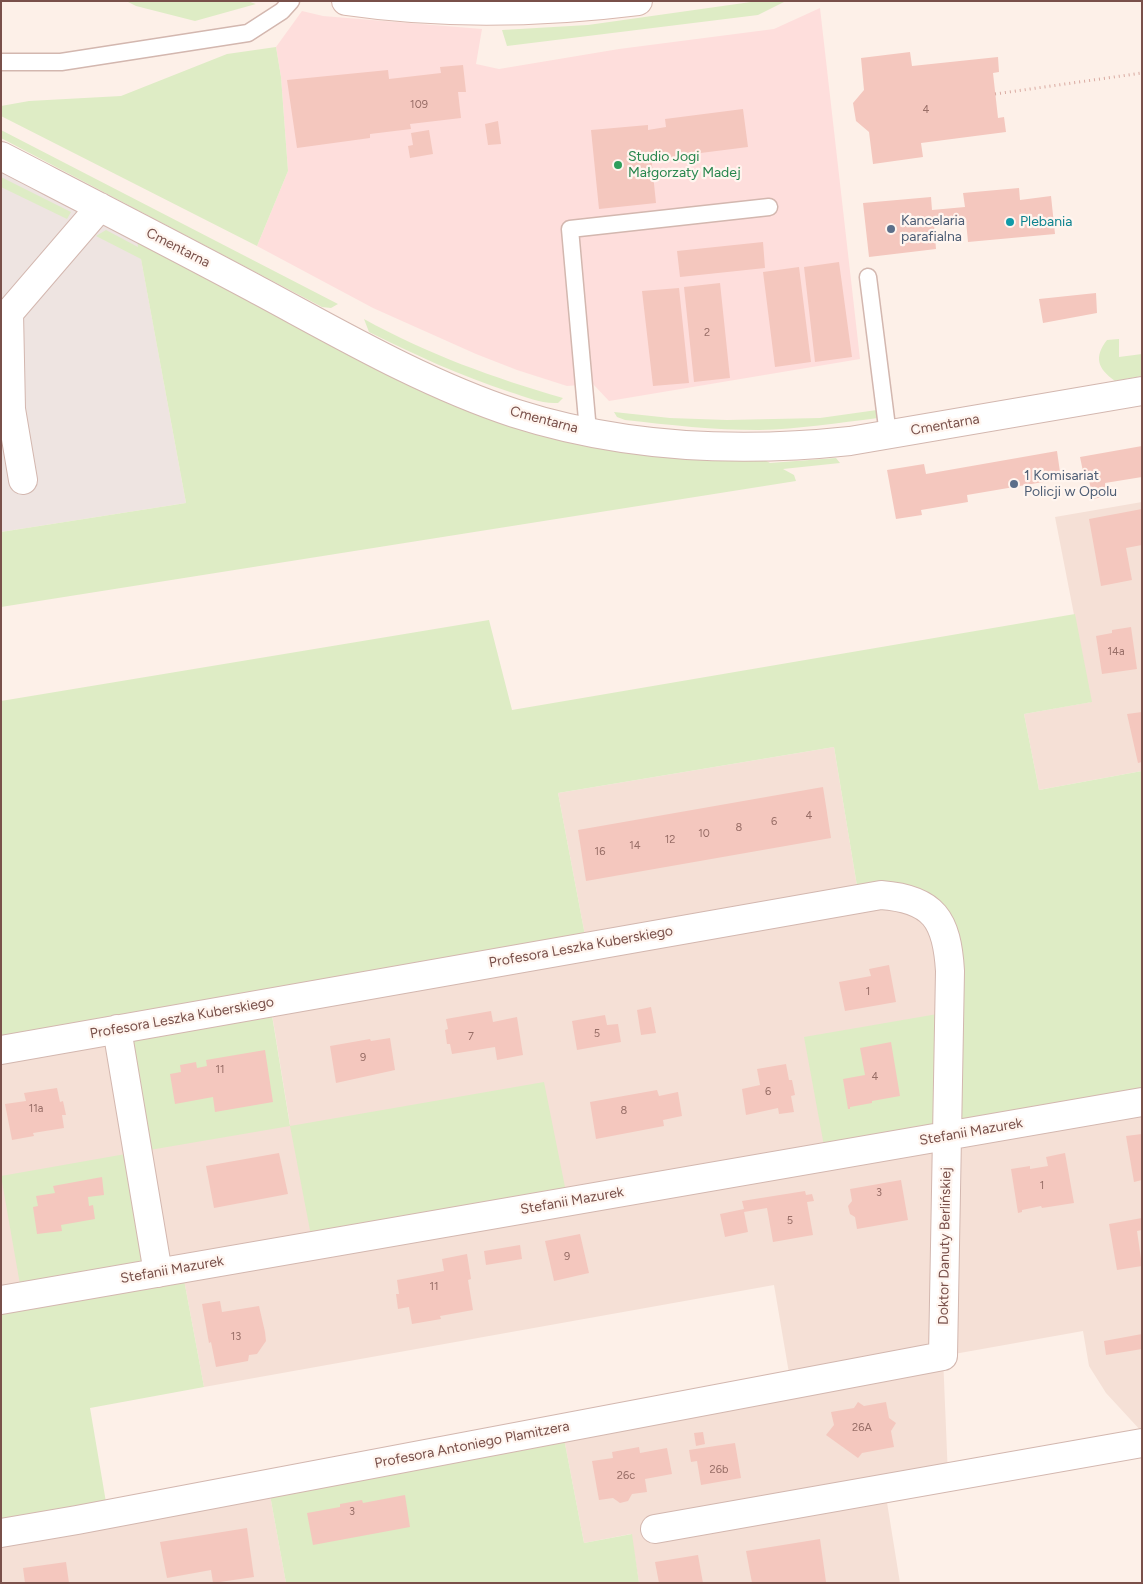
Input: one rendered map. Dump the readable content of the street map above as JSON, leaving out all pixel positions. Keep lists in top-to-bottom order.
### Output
{
  "streets": {
    "street": [
      "Cmentarna",
      "Profesora Leszka Kuberskiego",
      "Stefanii Mazurek",
      "Doktor Danuty Berlińskiej",
      "Profesora Antoniego Plamitzera"
    ]
  },
  "crossings": [
    ["Profesora Leszka Kuberskiego", "Stefanii Mazurek"],
    ["Profesora Leszka Kuberskiego", "Doktor Danuty Berlińskiej"],
    ["Stefanii Mazurek", "Doktor Danuty Berlińskiej"],
    ["Doktor Danuty Berlińskiej", "Profesora Antoniego Plamitzera"]
  ],
  "places": [
    "Studio Jogi Małgorzaty Madej",
    "Plebania",
    "Kancelaria parafialna",
    "1 Komisariat Policji w Opolu"
  ],
  "house_numbers": [
    "109",
    "4",
    "2",
    "14a",
    "4",
    "6",
    "8",
    "10",
    "12",
    "14",
    "16",
    "1",
    "5",
    "7",
    "9",
    "11",
    "4",
    "6",
    "11a",
    "8",
    "1",
    "3",
    "5",
    "9",
    "11",
    "13",
    "26A",
    "26b",
    "26c",
    "3"
  ]
}
